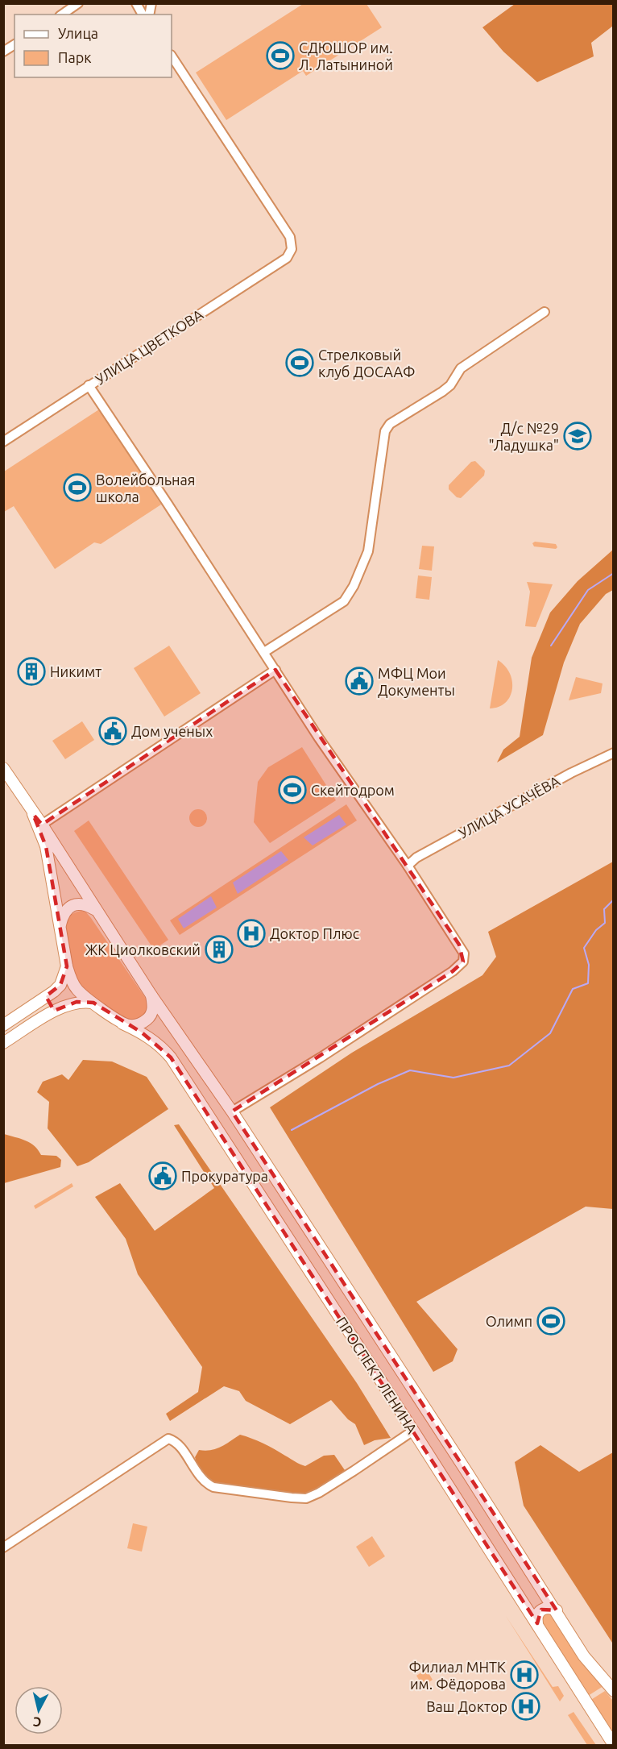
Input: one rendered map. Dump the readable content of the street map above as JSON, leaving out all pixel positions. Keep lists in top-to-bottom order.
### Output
{
  "streets": {
    "main road": ["ПРОСПЕКТ ЛЕНИНА"],
    "street": ["УЛИЦА ЦВЕТКОВА", "УЛИЦА УСАЧЁВА"]
  },
  "places": {
    "sports": [
      "СДЮШОР им. Л. Латыниной",
      "Стрелковый клуб ДОСААФ",
      "Волейбольная школа",
      "Скейтодром",
      "Олимп"
    ],
    "school or university": ["Д/с №29 \"Ладушка\""],
    "building": ["Никимт", "ЖК Циолковский"],
    "public building": ["МФЦ Мои Документы", "Дом ученых", "Прокуратура"],
    "hospital": ["Доктор Плюс", "Филиал МНТК им. Фёдорова", "Ваш Доктор"]
  },
  "legend": ["Улица", "Парк"],
  "north": "bottom"
}
